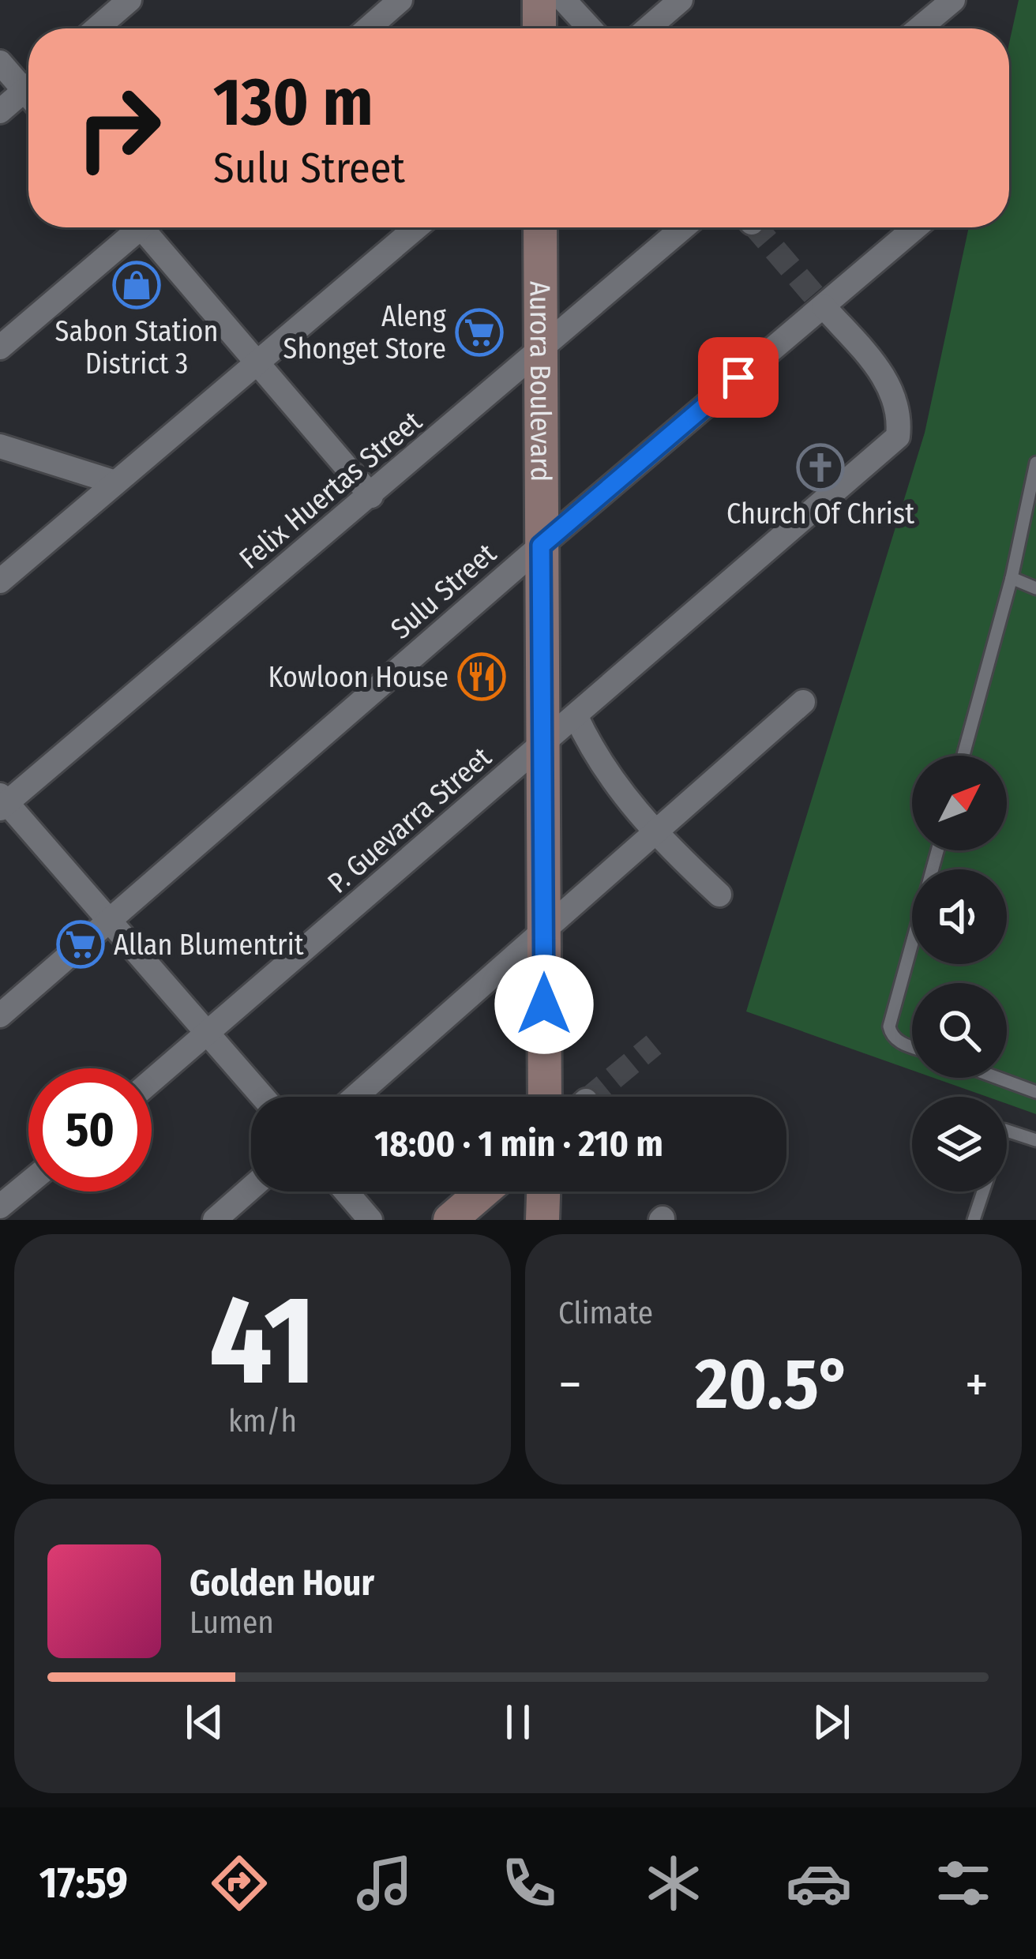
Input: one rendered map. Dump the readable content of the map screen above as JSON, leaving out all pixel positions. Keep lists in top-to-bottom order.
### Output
{
  "streets": {
    "main road": ["Aurora Boulevard"],
    "street": ["Felix Huertas Street", "Sulu Street", "P. Guevarra Street"]
  },
  "crossings": [
    ["Aurora Boulevard", "Felix Huertas Street"],
    ["Aurora Boulevard", "Sulu Street"],
    ["Aurora Boulevard", "P. Guevarra Street"],
    ["Sulu Street", "P. Guevarra Street"]
  ],
  "places": {
    "shop": ["Sabon Station District 3"],
    "supermarket": ["Aleng Shonget Store", "Allan Blumentrit"],
    "church": ["Church Of Christ"],
    "restaurant": ["Kowloon House"]
  },
  "north": "top right",
  "page": {
    "turn": ["130 m", "Sulu Street"],
    "limit": "50",
    "trip": "18:00 · 1 min · 210 m",
    "tile": [
      ["41", "km/h"],
      "Climate"
    ],
    "heat": ["−", "20.5°", "+"],
    "song": ["Golden Hour", "Lumen"],
    "tabs": "17:59"
  }
}
